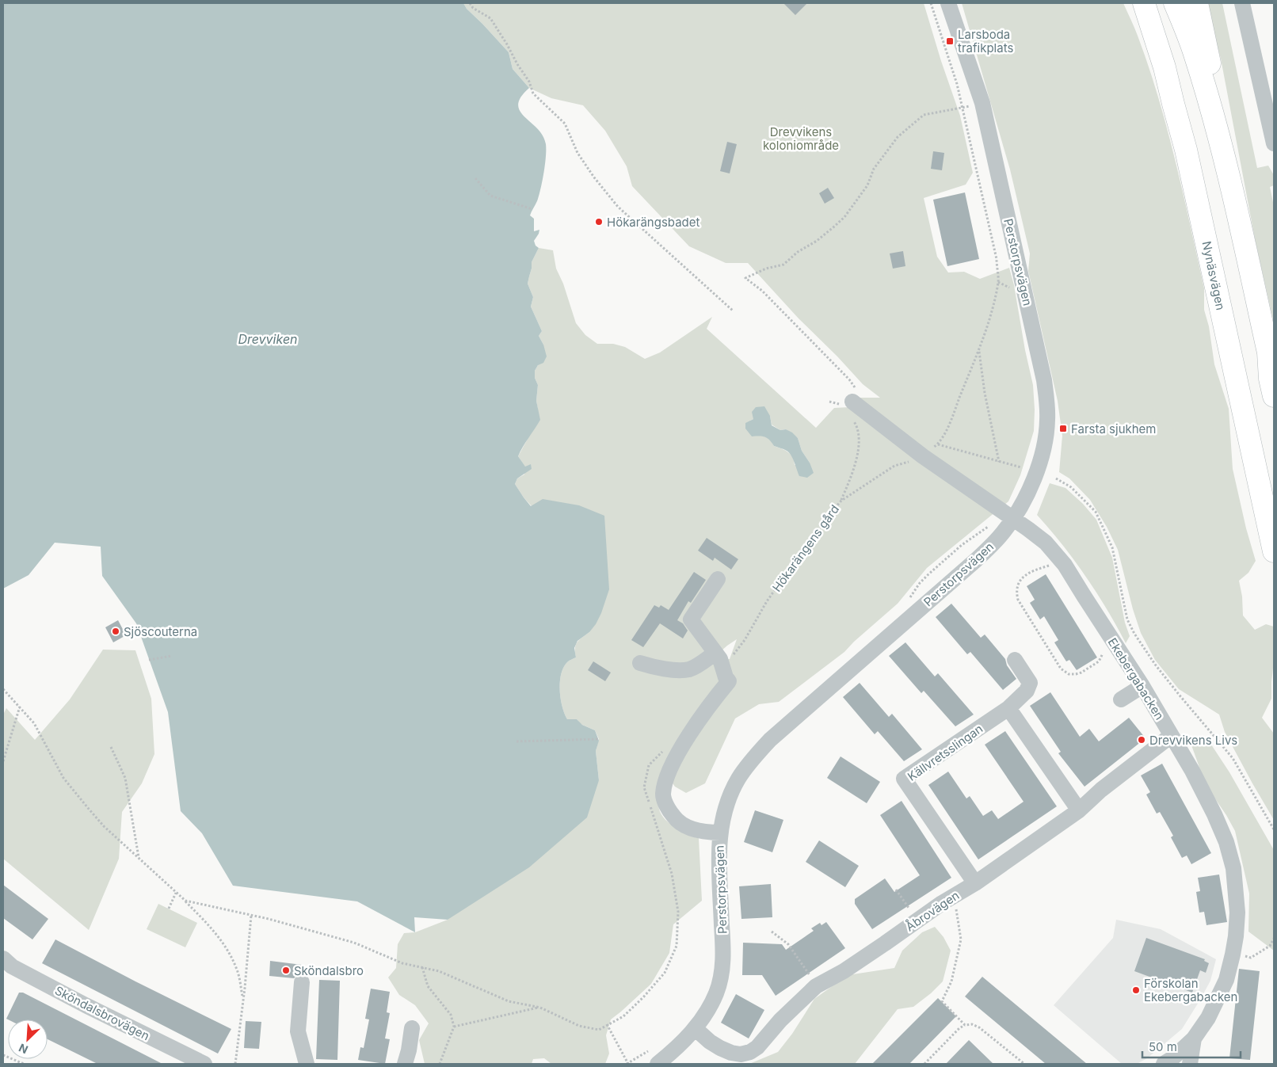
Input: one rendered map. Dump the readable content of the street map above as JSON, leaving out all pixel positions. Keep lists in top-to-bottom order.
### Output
{
  "streets": {
    "highway": ["Nynäsvägen"],
    "street": [
      "Perstorpsvägen",
      "Ekebergabacken",
      "Källvretsslingan",
      "Åbrovägen",
      "Sköndalsbrovägen"
    ],
    "path": ["Hökarängens gård"]
  },
  "crossings": [
    ["Perstorpsvägen", "Ekebergabacken"],
    ["Perstorpsvägen", "Åbrovägen"],
    ["Hökarängens gård", "Ekebergabacken"],
    ["Ekebergabacken", "Åbrovägen"],
    ["Källvretsslingan", "Åbrovägen"]
  ],
  "water": ["Drevviken"],
  "parks": ["Drevvikens koloniområde"],
  "places": {
    "transit": ["Larsboda trafikplats", "Farsta sjukhem"],
    "other": [
      "Hökarängsbadet",
      "Sjöscouterna",
      "Drevvikens Livs",
      "Sköndalsbro",
      "Förskolan Ekebergabacken"
    ]
  },
  "scale_bar": "50 m",
  "north": "bottom left"
}
